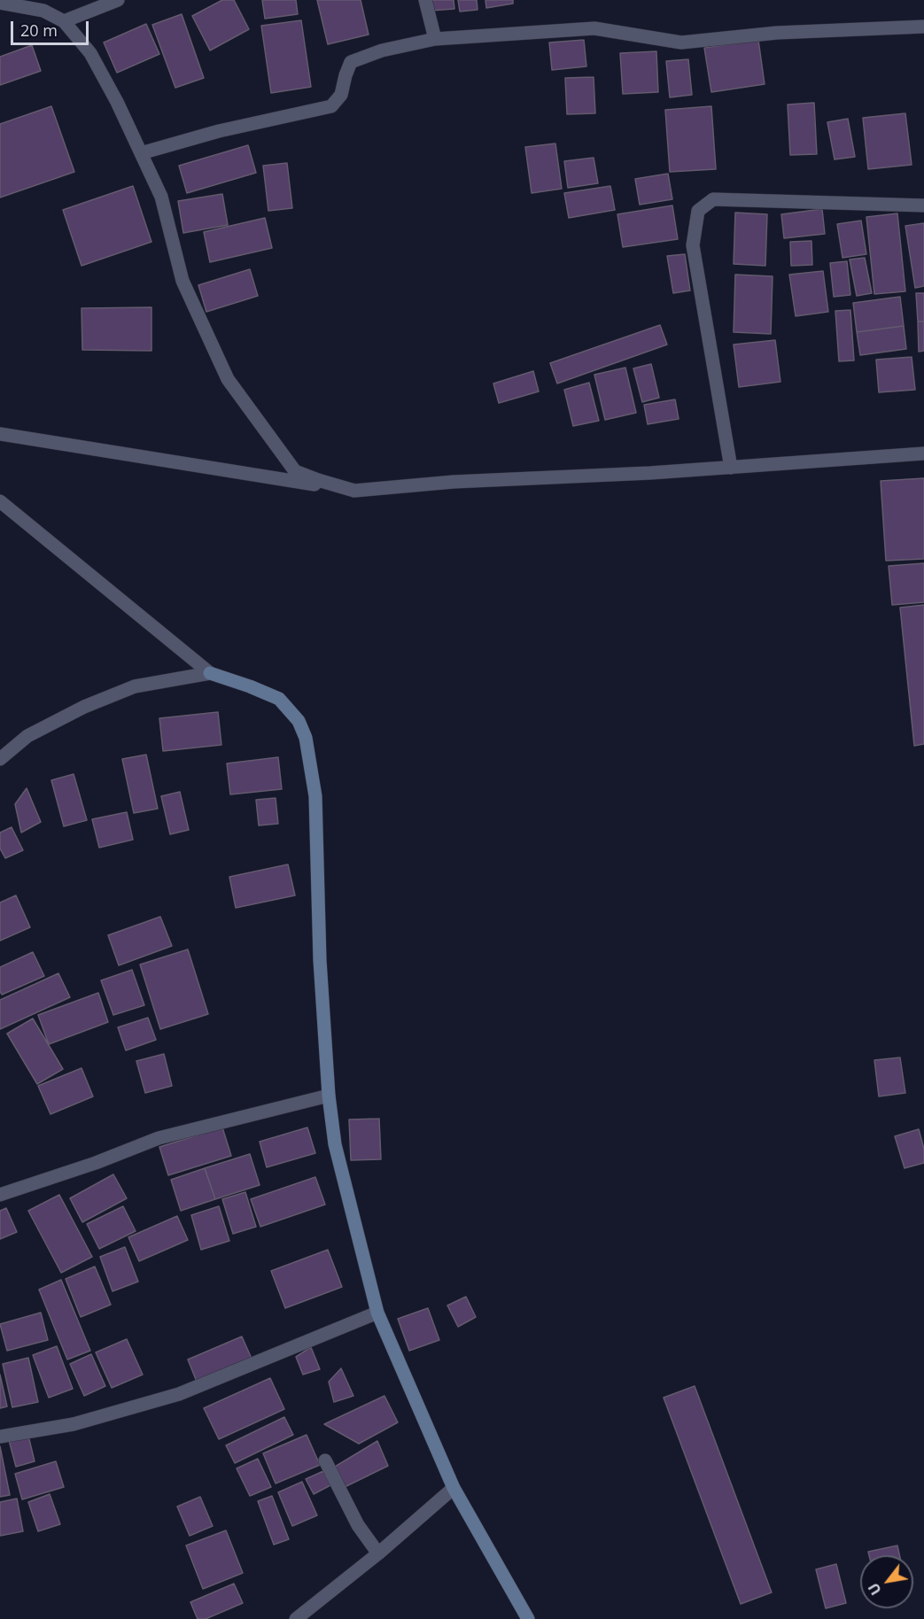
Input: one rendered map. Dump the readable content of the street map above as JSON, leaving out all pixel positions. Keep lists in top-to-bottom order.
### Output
{
  "scale_bar": "20 m",
  "north": "bottom left"
}
